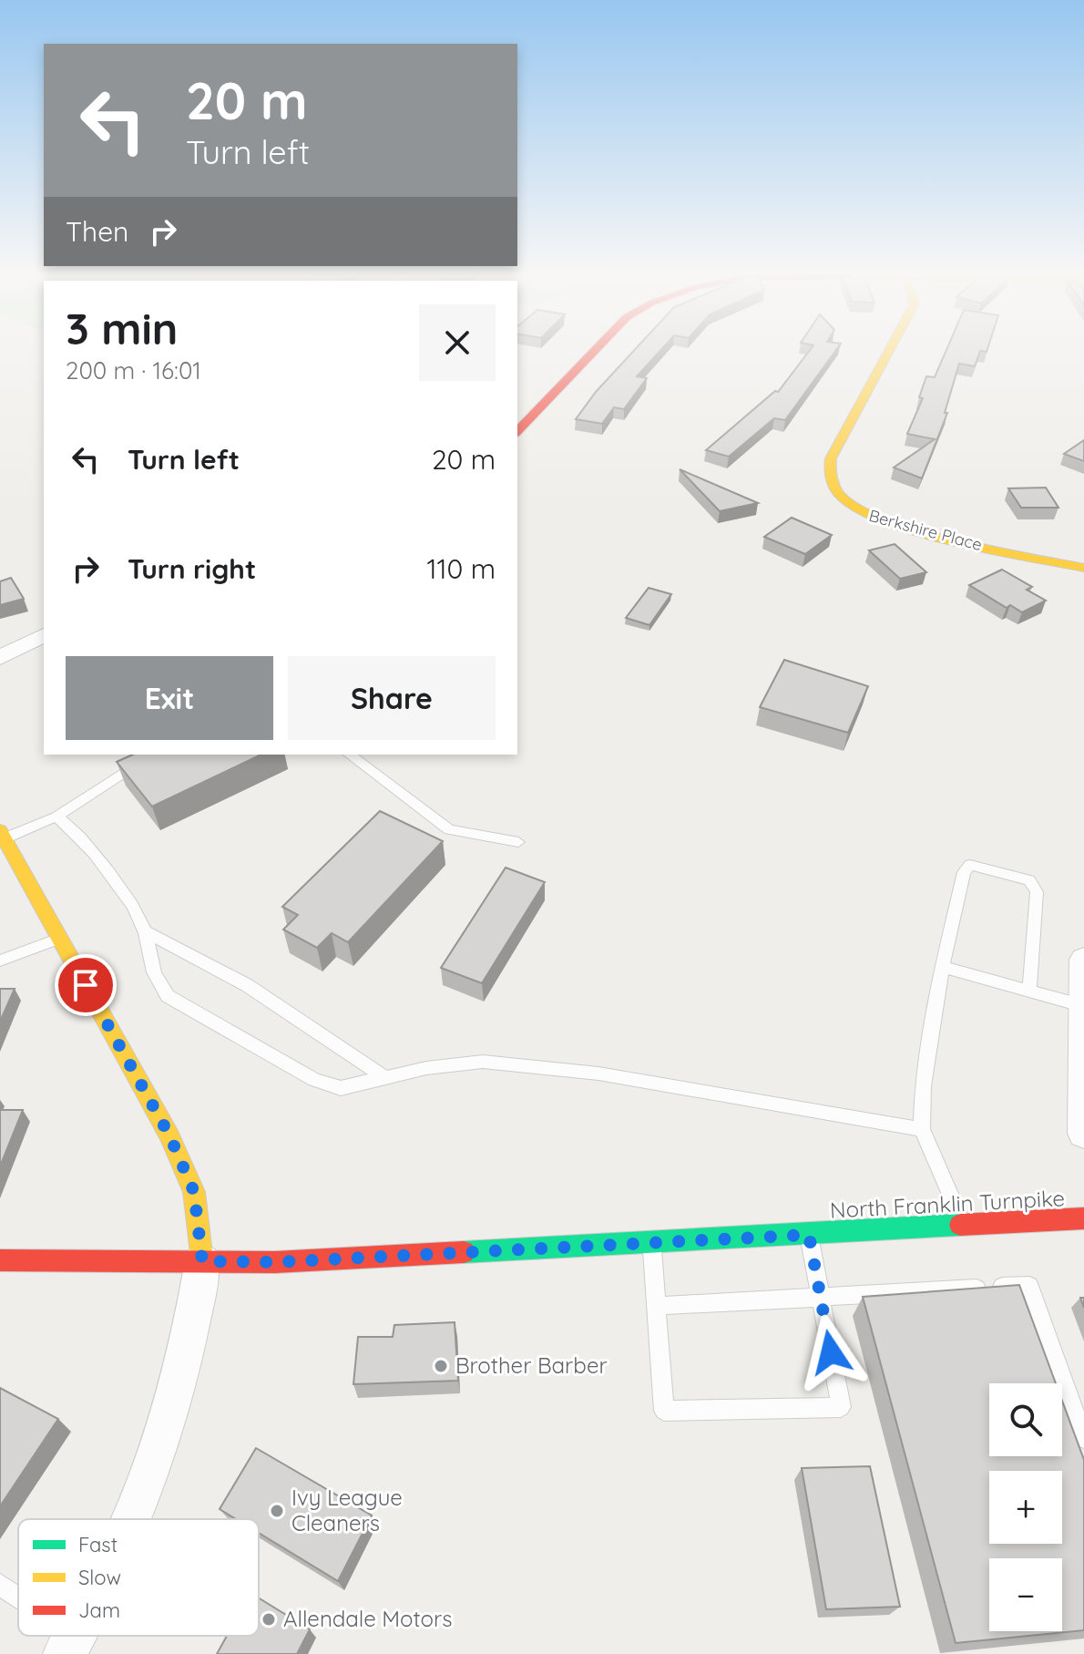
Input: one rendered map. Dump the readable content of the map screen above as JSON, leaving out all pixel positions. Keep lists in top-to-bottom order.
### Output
{
  "streets": {
    "street": ["Berkshire Place", "North Franklin Turnpike"]
  },
  "places": ["Brother Barber", "Ivy League Cleaners", "Allendale Motors"],
  "legend": ["Fast", "Slow", "Jam"],
  "page": {
    "turn": ["20 m", "Turn left"],
    "then": "Then",
    "heading": ["3 min", "200 m · 16:01"],
    "list": [
      {
        "name": "Turn left",
        "value": "20 m"
      },
      {
        "name": "Turn right",
        "value": "110 m"
      }
    ],
    "buttons": ["Exit", "Share"],
    "map_buttons": ["+", "−"]
  }
}
